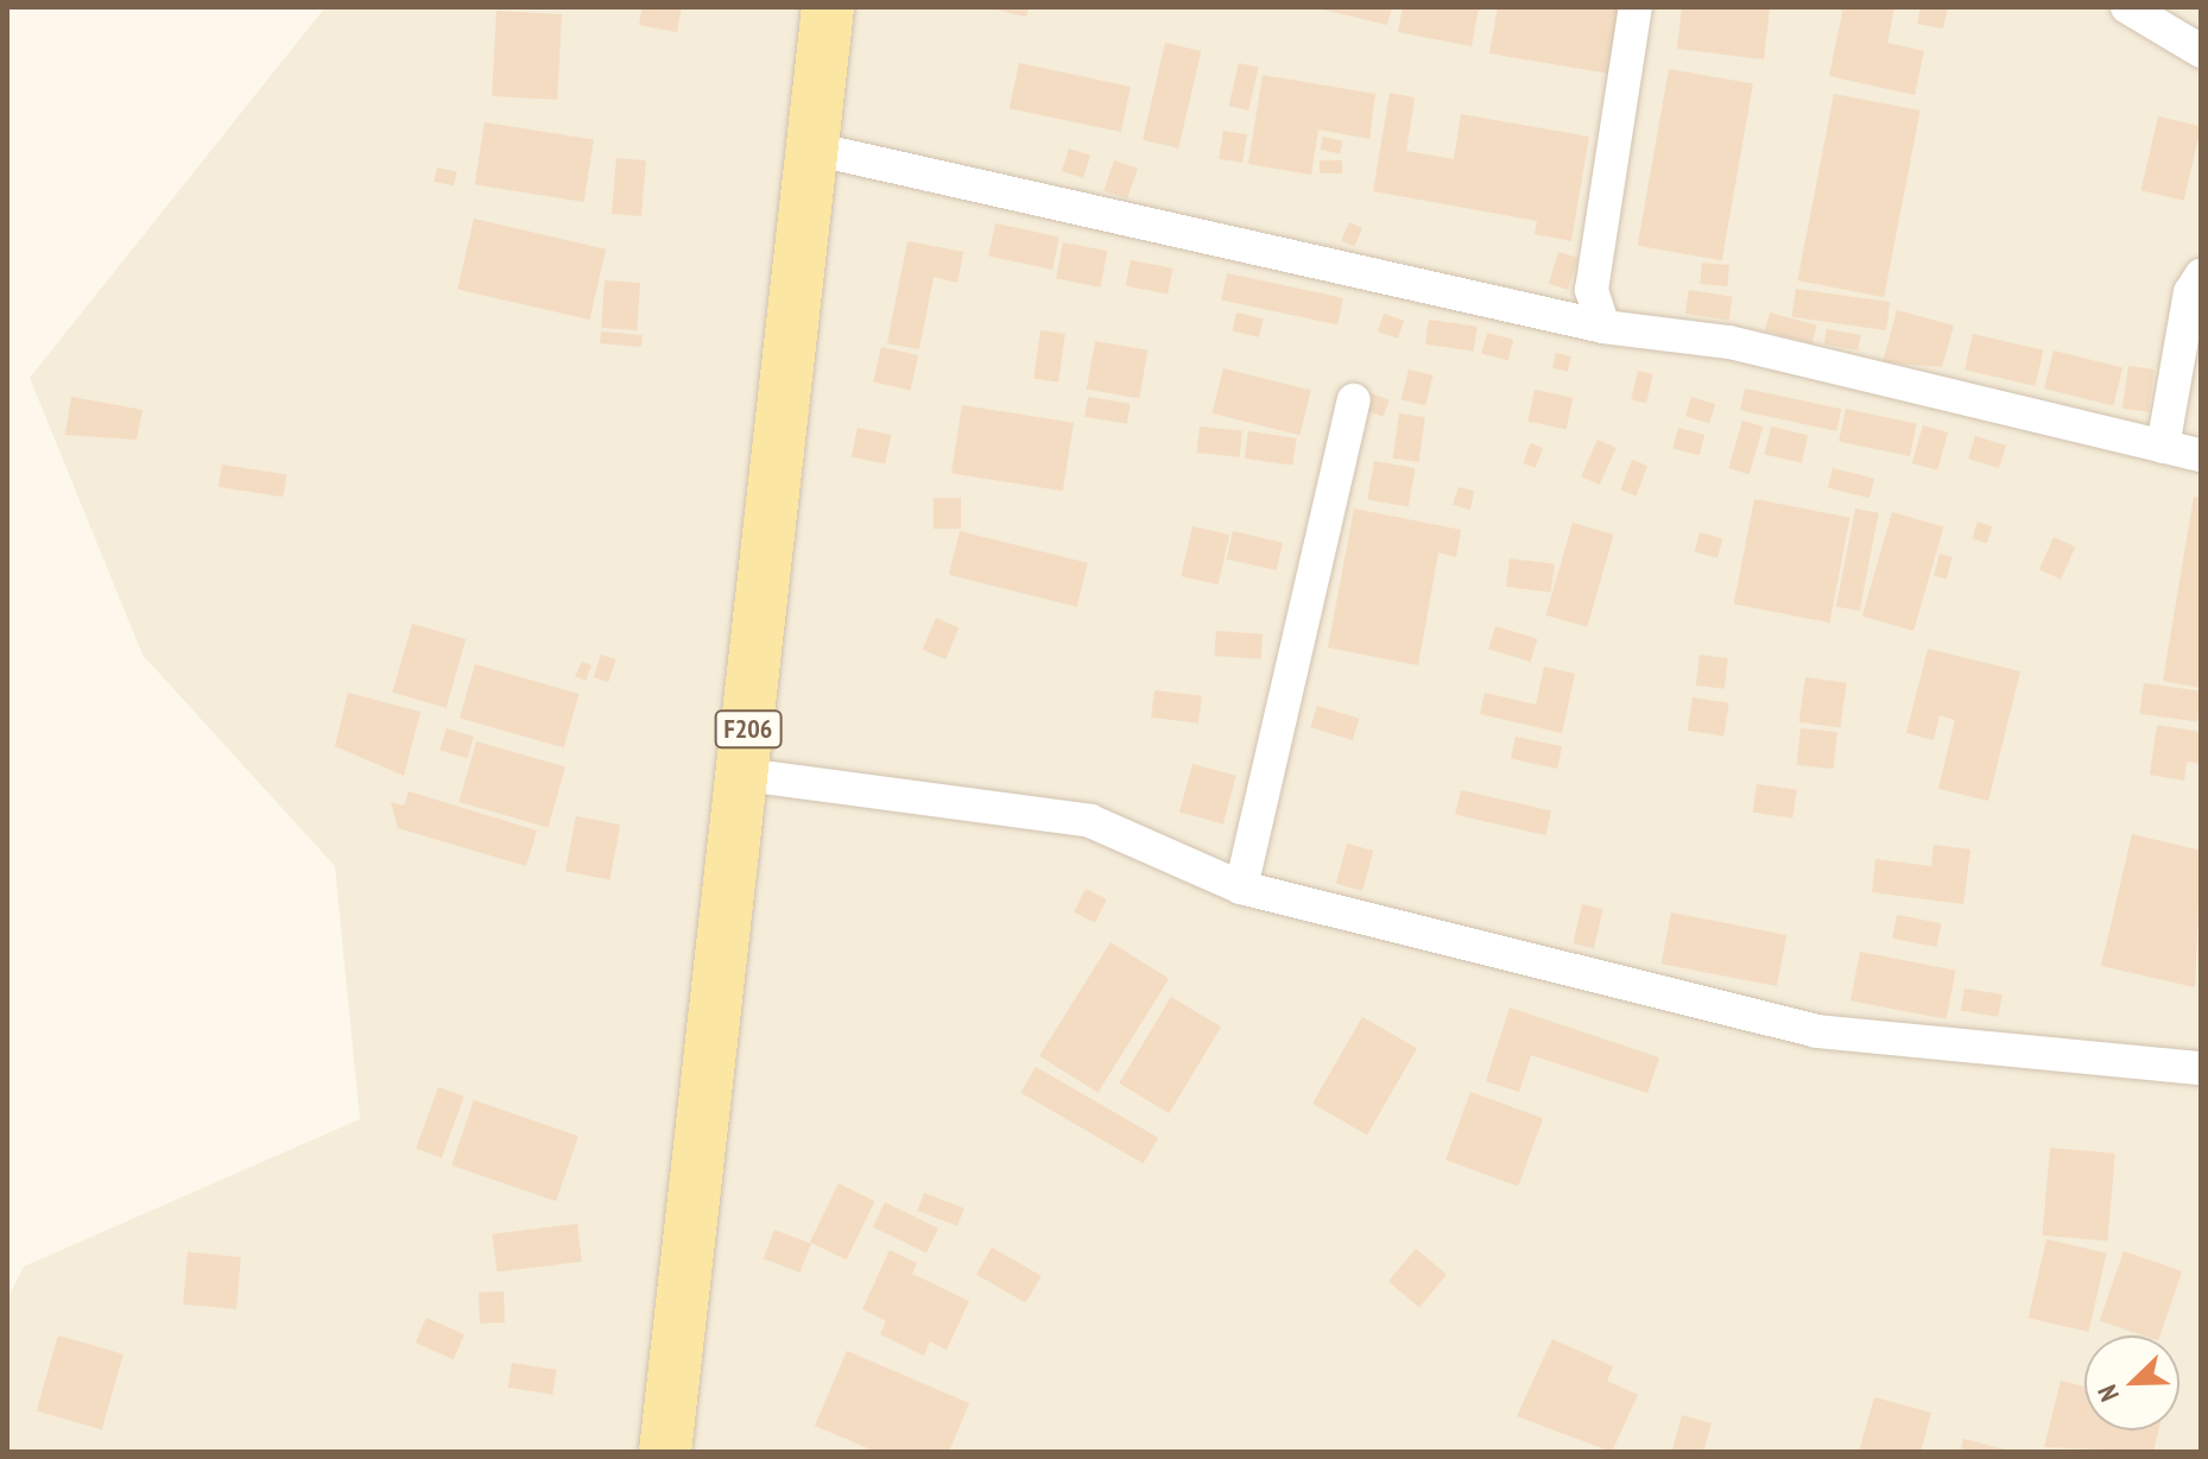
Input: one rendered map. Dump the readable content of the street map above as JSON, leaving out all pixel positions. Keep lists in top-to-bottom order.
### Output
{
  "streets": {
    "main road": ["F206"]
  },
  "north": "bottom left"
}
